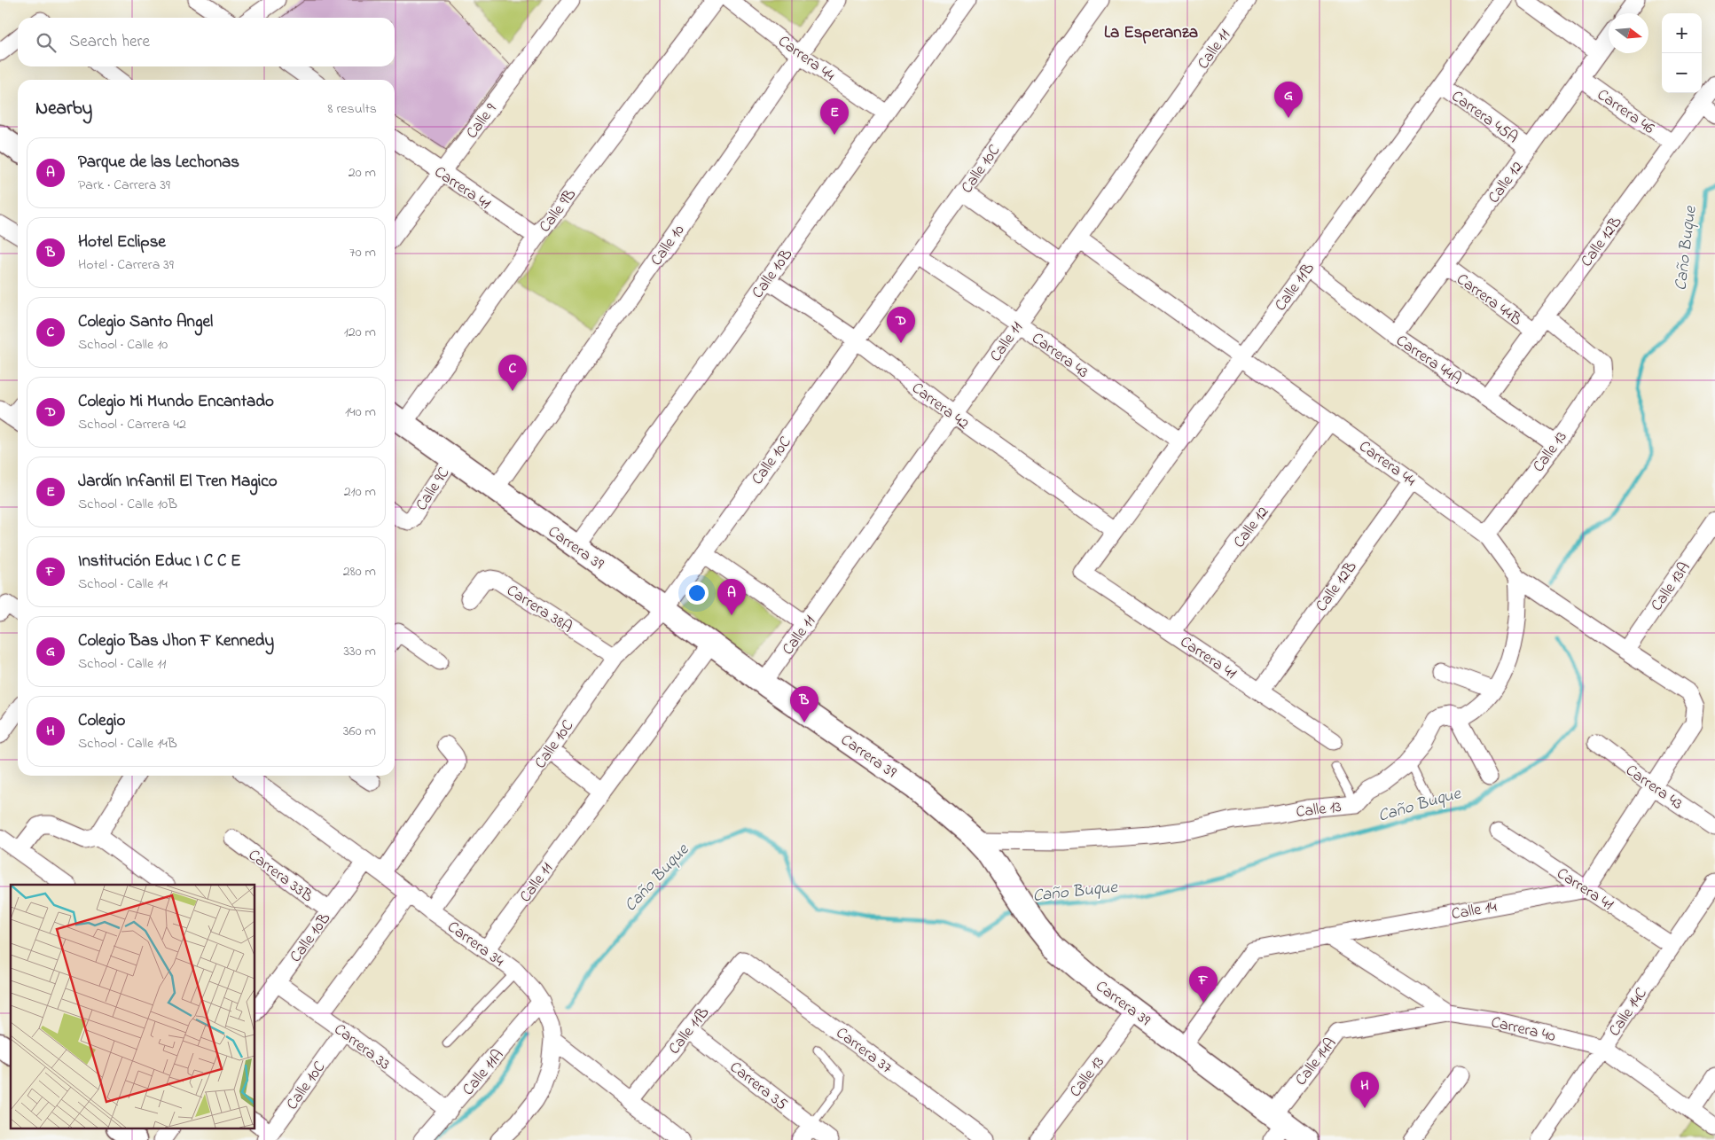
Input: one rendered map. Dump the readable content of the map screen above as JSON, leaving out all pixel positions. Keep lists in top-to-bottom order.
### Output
{
  "streets": {
    "street": [
      "Calle 11",
      "Carrera 44",
      "Carrera 46",
      "Carrera 45A",
      "Calle 9",
      "Calle 10C",
      "Calle 12",
      "Carrera 41",
      "Calle 9B",
      "Calle 12B",
      "Calle 10",
      "Calle 10B",
      "Calle 11B",
      "Carrera 44B",
      "Carrera 43",
      "Carrera 44A",
      "Carrera 42",
      "Calle 13",
      "Calle 9C",
      "Carrera 39",
      "Calle 13A",
      "Carrera 38A",
      "Carrera 33B",
      "Calle 14",
      "Carrera 34",
      "Calle 14C",
      "Carrera 40",
      "Carrera 33",
      "Carrera 37",
      "Calle 14A",
      "Calle 11A",
      "Carrera 35"
    ]
  },
  "crossings": [
    ["Calle 11", "Carrera 44"],
    ["Calle 11", "Carrera 43"],
    ["Calle 11", "Carrera 42"],
    ["Calle 11", "Carrera 39"],
    ["Calle 11", "Carrera 34"],
    ["Carrera 44", "Calle 12"],
    ["Carrera 44", "Calle 12B"],
    ["Carrera 44", "Calle 10"],
    ["Carrera 44", "Calle 10B"],
    ["Carrera 44", "Calle 11B"],
    ["Carrera 44", "Carrera 43"],
    ["Carrera 44", "Calle 13"],
    ["Carrera 44", "Calle 13A"],
    ["Carrera 46", "Calle 12"],
    ["Carrera 46", "Calle 12B"],
    ["Carrera 45A", "Calle 12"],
    ["Carrera 45A", "Calle 11B"],
    ["Calle 9", "Carrera 41"],
    ["Calle 10C", "Carrera 43"],
    ["Calle 10C", "Carrera 42"],
    ["Calle 10C", "Carrera 39"],
    ["Calle 10C", "Carrera 38A"],
    ["Calle 10C", "Carrera 34"],
    ["Calle 10C", "Carrera 33"],
    ["Calle 12", "Carrera 41"],
    ["Calle 12", "Carrera 44B"],
    ["Calle 12", "Carrera 44A"],
    ["Carrera 41", "Calle 9B"],
    ["Carrera 41", "Calle 12B"],
    ["Carrera 41", "Calle 11B"],
    ["Carrera 41", "Calle 14"],
    ["Carrera 41", "Calle 14C"],
    ["Calle 9B", "Carrera 39"],
    ["Calle 12B", "Carrera 44B"],
    ["Calle 12B", "Carrera 44A"],
    ["Calle 10", "Carrera 39"],
    ["Calle 10B", "Carrera 42"],
    ["Calle 10B", "Carrera 39"],
    ["Calle 10B", "Carrera 33B"],
    ["Calle 10B", "Carrera 34"],
    ["Calle 10B", "Carrera 33"],
    ["Calle 11B", "Carrera 43"],
    ["Calle 11B", "Carrera 44A"],
    ["Calle 11B", "Carrera 42"],
    ["Calle 11B", "Carrera 37"],
    ["Calle 11B", "Carrera 35"],
    ["Carrera 44B", "Calle 13"],
    ["Carrera 44A", "Calle 13"],
    ["Calle 13", "Carrera 39"],
    ["Calle 9C", "Carrera 39"],
    ["Carrera 39", "Calle 14"],
    ["Carrera 39", "Calle 14A"],
    ["Calle 14", "Carrera 40"],
    ["Carrera 34", "Calle 11A"],
    ["Calle 14C", "Carrera 40"],
    ["Carrera 40", "Calle 14A"],
    ["Carrera 33", "Calle 11A"]
  ],
  "districts": ["La Esperanza"],
  "water": ["Caño Buque"],
  "north": "right",
  "page": {
    "map_buttons": ["+", "−"],
    "search": "Search here",
    "heading": ["Nearby", "8 results"],
    "pins": [
      "G",
      "E",
      "D",
      "C",
      "A",
      "B",
      "F",
      "H"
    ],
    "list": [
      {
        "mark": "A",
        "name": "Parque de las Lechonas",
        "note": "Park · Carrera 39",
        "value": "20 m"
      },
      {
        "mark": "B",
        "name": "Hotel Eclipse",
        "note": "Hotel · Carrera 39",
        "value": "70 m"
      },
      {
        "mark": "C",
        "name": "Colegio Santo Angel",
        "note": "School · Calle 10",
        "value": "120 m"
      },
      {
        "mark": "D",
        "name": "Colegio Mi Mundo Encantado",
        "note": "School · Carrera 42",
        "value": "140 m"
      },
      {
        "mark": "E",
        "name": "Jardín Infantil El Tren Magico",
        "note": "School · Calle 10B",
        "value": "210 m"
      },
      {
        "mark": "F",
        "name": "Institución Educ I C C E",
        "note": "School · Calle 14",
        "value": "280 m"
      },
      {
        "mark": "G",
        "name": "Colegio Bas Jhon F Kennedy",
        "note": "School · Calle 11",
        "value": "330 m"
      },
      {
        "mark": "H",
        "name": "Colegio",
        "note": "School · Calle 14B",
        "value": "360 m"
      }
    ]
  }
}
